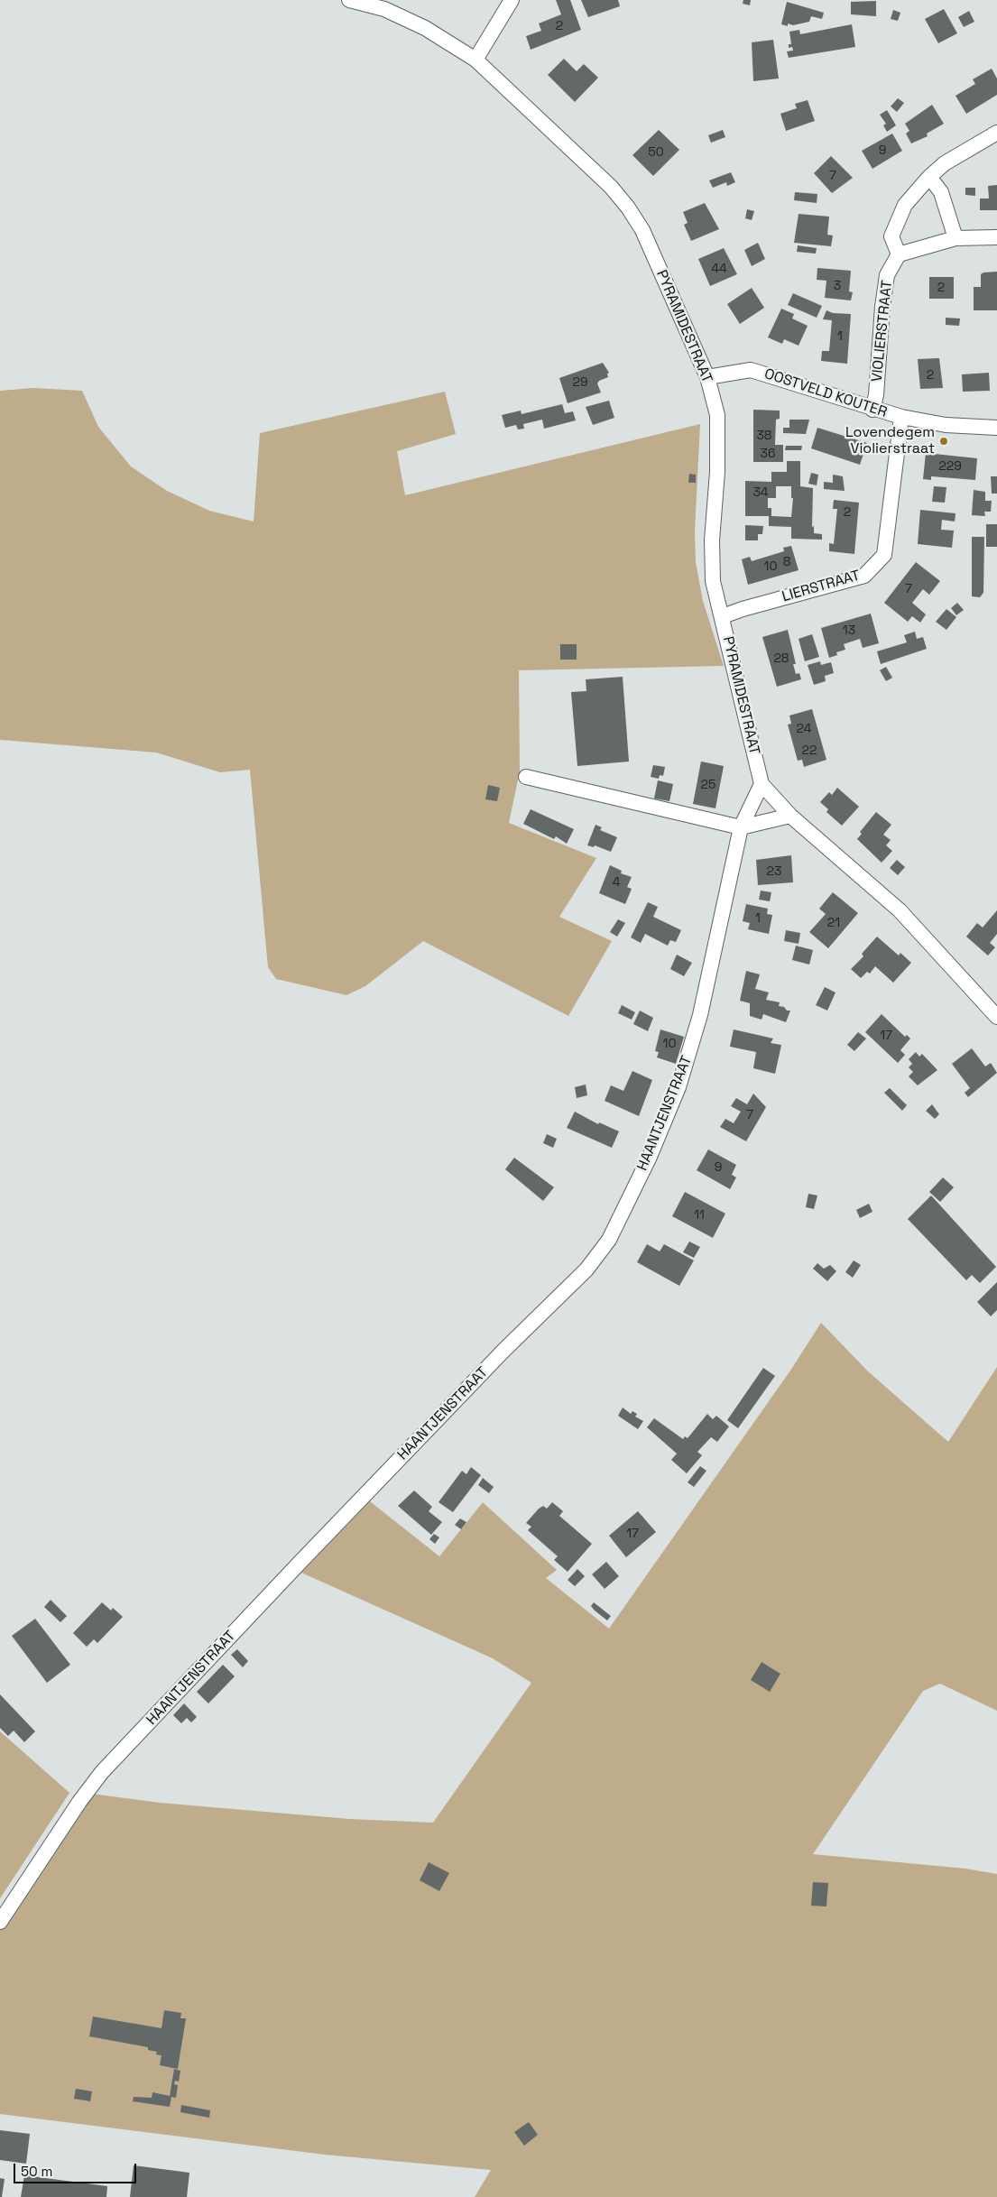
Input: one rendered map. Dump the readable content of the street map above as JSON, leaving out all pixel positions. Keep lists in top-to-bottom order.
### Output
{
  "streets": {
    "street": [
      "PYRAMIDESTRAAT",
      "VIOLIERSTRAAT",
      "OOSTVELD KOUTER",
      "LIERSTRAAT",
      "HAANTJENSTRAAT"
    ]
  },
  "crossings": [
    ["PYRAMIDESTRAAT", "OOSTVELD KOUTER"],
    ["PYRAMIDESTRAAT", "LIERSTRAAT"],
    ["PYRAMIDESTRAAT", "HAANTJENSTRAAT"],
    ["VIOLIERSTRAAT", "OOSTVELD KOUTER"],
    ["OOSTVELD KOUTER", "LIERSTRAAT"]
  ],
  "places": ["Lovendegem Violierstraat"],
  "house_numbers": [
    "2",
    "9",
    "50",
    "7",
    "44",
    "3",
    "2",
    "1",
    "2",
    "29",
    "38",
    "36",
    "229",
    "34",
    "2",
    "8",
    "10",
    "7",
    "13",
    "28",
    "24",
    "22",
    "25",
    "23",
    "4",
    "1",
    "21",
    "17",
    "10",
    "7",
    "9",
    "11",
    "17"
  ],
  "scale_bar": "50 m"
}
